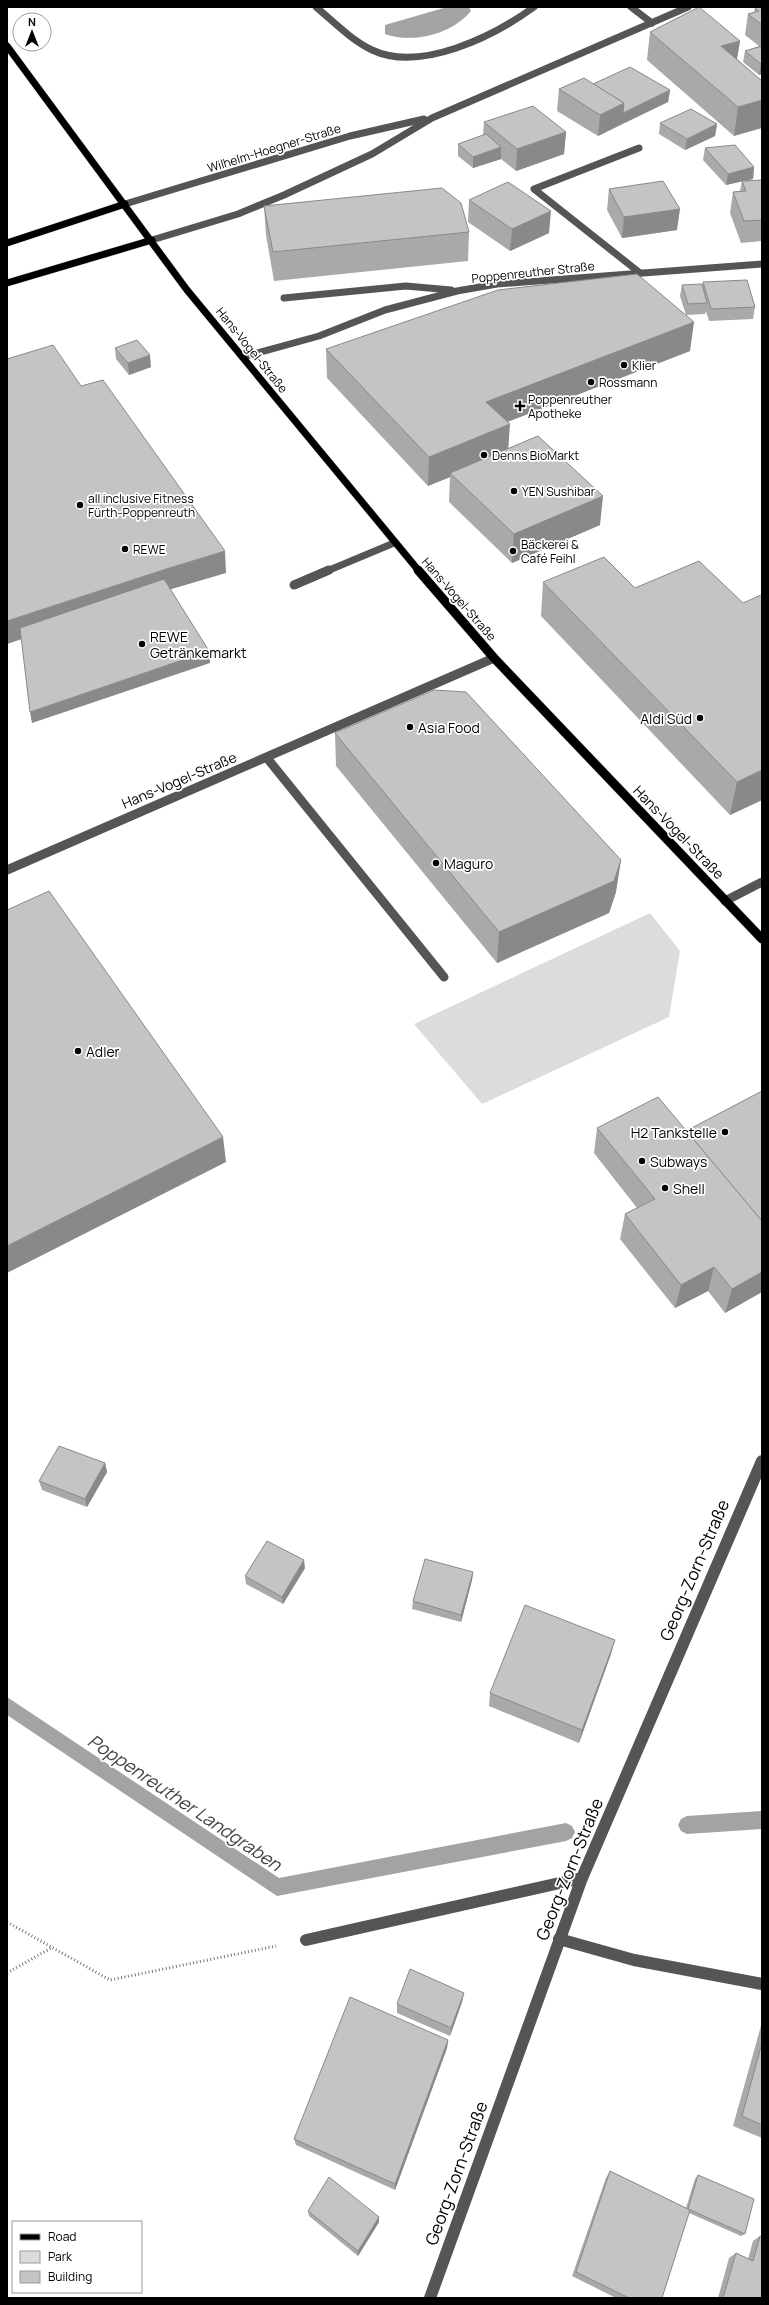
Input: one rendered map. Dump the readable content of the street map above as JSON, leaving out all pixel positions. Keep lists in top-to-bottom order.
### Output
{
  "streets": {
    "main road": ["Hans-Vogel-Straße"],
    "street": ["Wilhelm-Hoegner-Straße", "Poppenreuther Straße", "Georg-Zorn-Straße"]
  },
  "crossings": [
    ["Wilhelm-Hoegner-Straße", "Hans-Vogel-Straße"],
    ["Poppenreuther Straße", "Hans-Vogel-Straße"]
  ],
  "water": ["Poppenreuther Landgraben"],
  "places": {
    "other": [
      "Klier",
      "Rossmann",
      "Denns BioMarkt",
      "YEN Sushibar",
      "all inclusive Fitness Fürth-Poppenreuth",
      "REWE",
      "Bäckerei & Café Feihl",
      "REWE Getränkemarkt",
      "Aldi Süd",
      "Asia Food",
      "Maguro",
      "Adler",
      "H2 Tankstelle",
      "Subways",
      "Shell"
    ],
    "health": ["Poppenreuther Apotheke"]
  },
  "legend": ["Road", "Park", "Building"],
  "north": "top"
}
